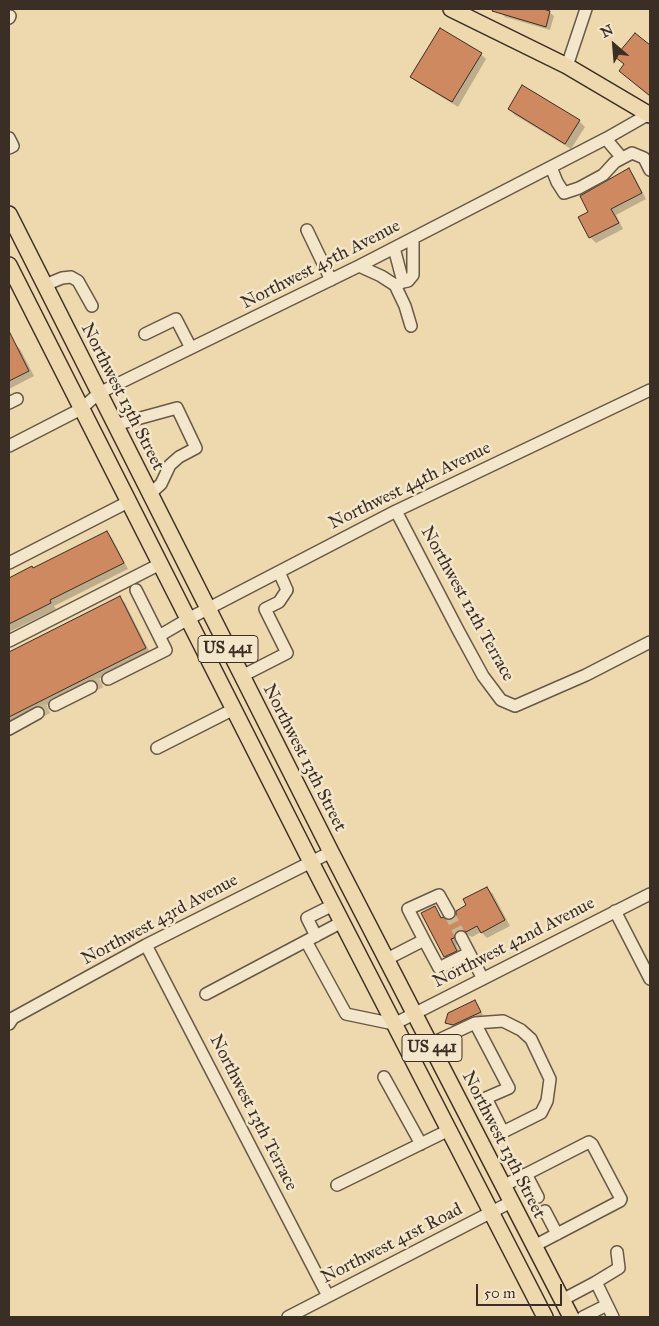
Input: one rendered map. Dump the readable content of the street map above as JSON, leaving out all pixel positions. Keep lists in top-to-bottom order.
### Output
{
  "streets": {
    "main road": ["Northwest 13th Street", "US 441"],
    "street": [
      "Northwest 45th Avenue",
      "Northwest 44th Avenue",
      "Northwest 12th Terrace",
      "Northwest 43rd Avenue",
      "Northwest 42nd Avenue",
      "Northwest 13th Terrace",
      "Northwest 41st Road"
    ]
  },
  "crossings": [
    ["Northwest 45th Avenue", "Northwest 13th Street"],
    ["Northwest 45th Avenue", "US 441"],
    ["Northwest 13th Street", "Northwest 44th Avenue"],
    ["Northwest 13th Street", "Northwest 43rd Avenue"],
    ["Northwest 13th Street", "Northwest 42nd Avenue"],
    ["Northwest 13th Street", "Northwest 41st Road"],
    ["Northwest 44th Avenue", "Northwest 12th Terrace"],
    ["Northwest 44th Avenue", "US 441"],
    ["US 441", "Northwest 43rd Avenue"],
    ["US 441", "Northwest 42nd Avenue"],
    ["US 441", "Northwest 41st Road"],
    ["Northwest 43rd Avenue", "Northwest 13th Terrace"],
    ["Northwest 13th Terrace", "Northwest 41st Road"]
  ],
  "scale_bar": "50 m",
  "north": "top left"
}
